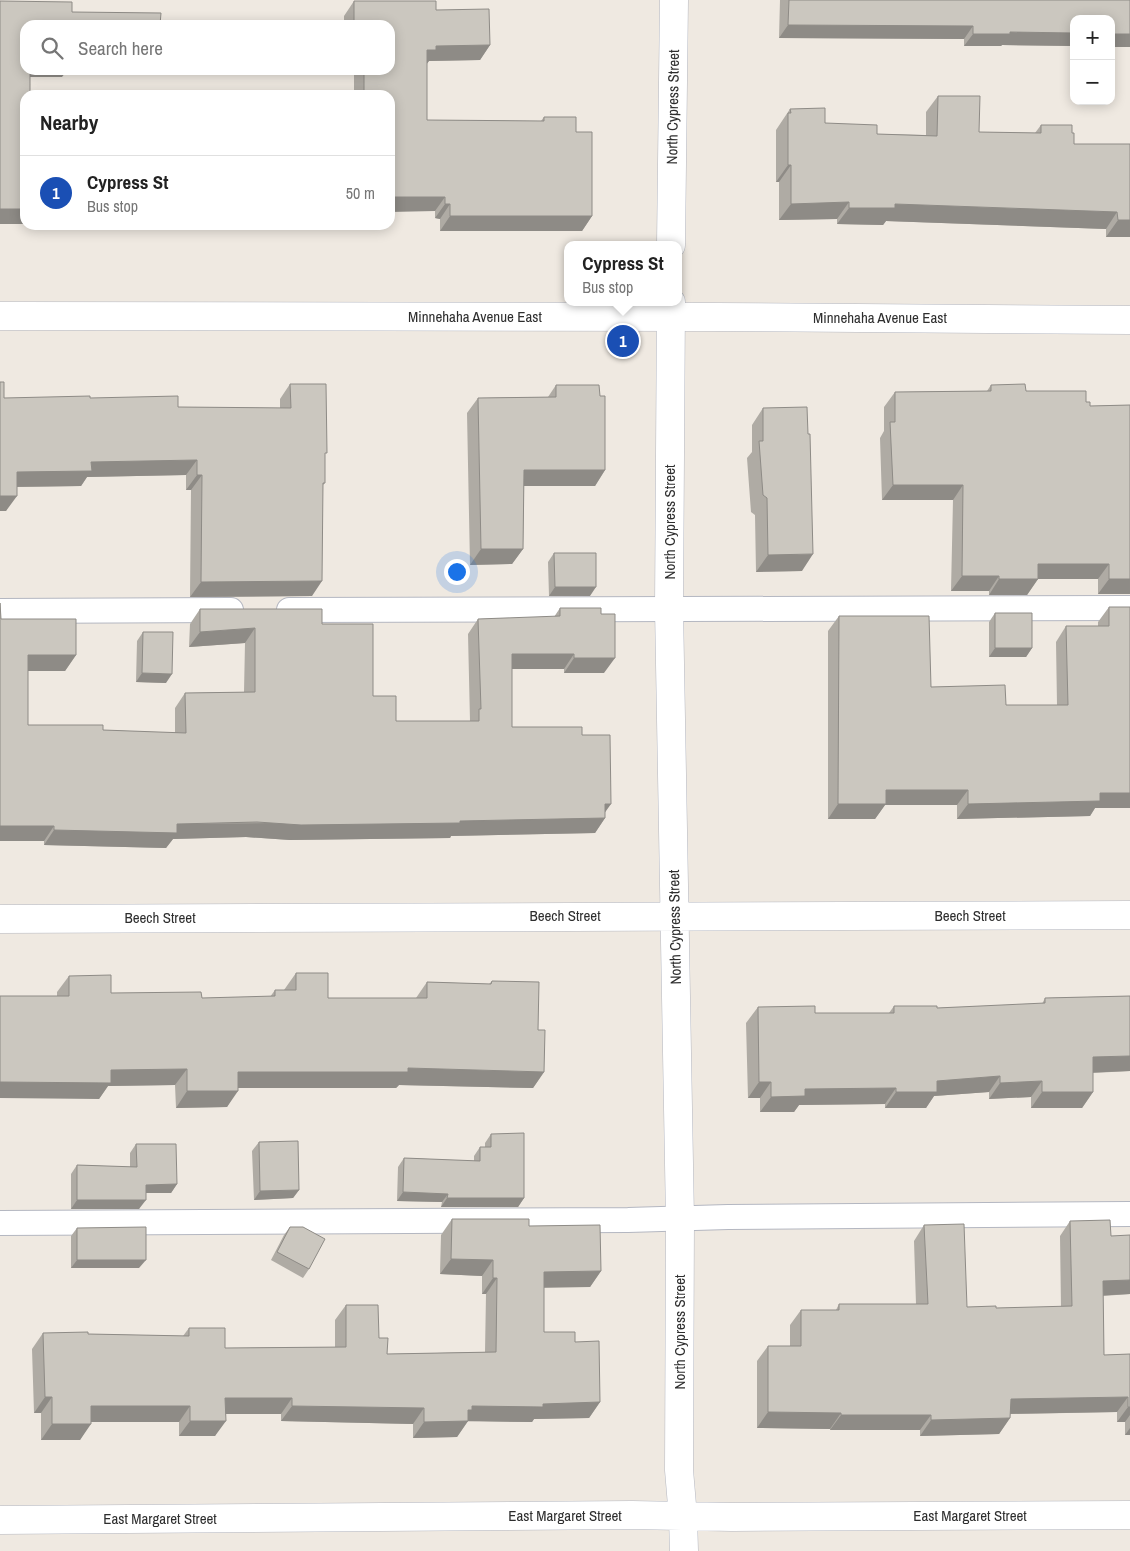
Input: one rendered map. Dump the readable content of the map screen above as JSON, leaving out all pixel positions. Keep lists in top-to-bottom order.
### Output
{
  "streets": {
    "street": [
      "North Cypress Street",
      "Minnehaha Avenue East",
      "Beech Street",
      "East Margaret Street"
    ]
  },
  "crossings": [
    ["North Cypress Street", "Minnehaha Avenue East"],
    ["North Cypress Street", "Beech Street"],
    ["North Cypress Street", "East Margaret Street"]
  ],
  "page": {
    "map_buttons": ["+", "−"],
    "search": "Search here",
    "heading": "Nearby",
    "list": [
      {
        "mark": "1",
        "name": "Cypress St",
        "note": "Bus stop",
        "value": "50 m"
      }
    ],
    "popup": ["Cypress St", "Bus stop"],
    "pins": "1"
  }
}
